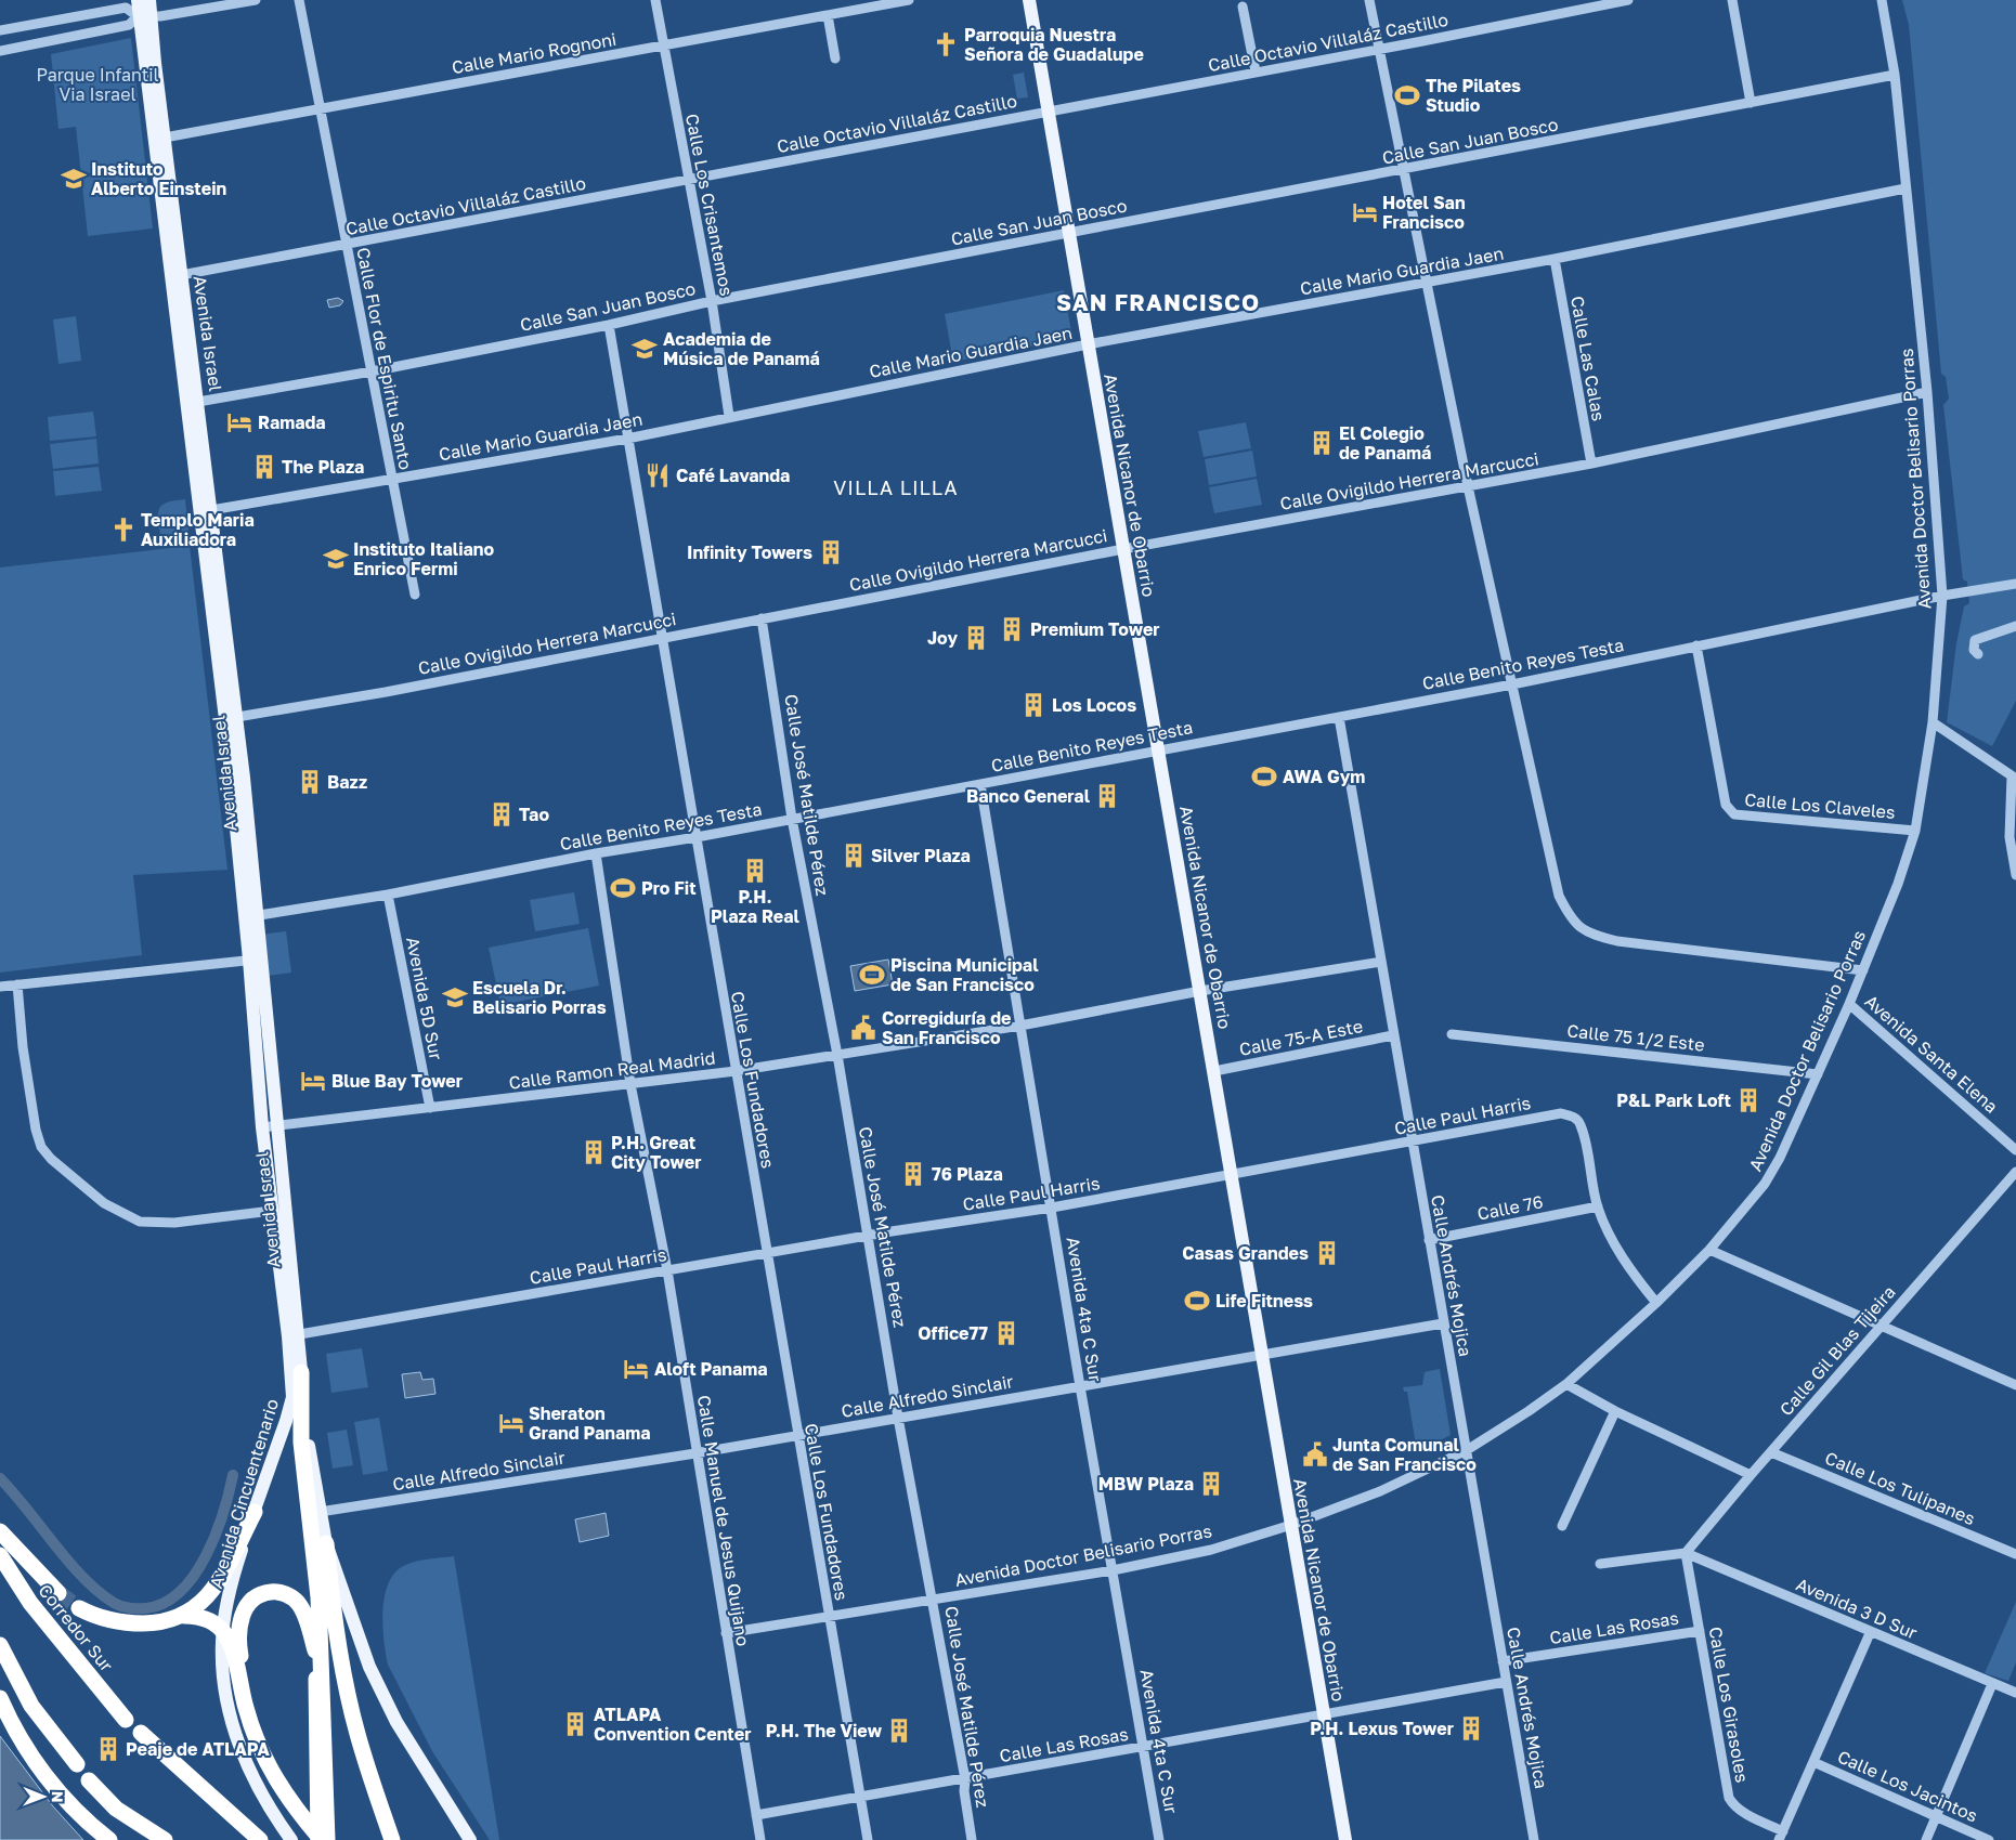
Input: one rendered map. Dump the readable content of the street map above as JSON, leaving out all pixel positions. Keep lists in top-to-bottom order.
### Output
{
  "streets": {
    "highway": ["Corredor Sur"],
    "main road": ["Avenida Israel", "Avenida Nicanor de Obarrio", "Avenida Cincuentenario"],
    "street": [
      "Calle Octavio Villaláz Castillo",
      "Calle Mario Rognoni",
      "Calle San Juan Bosco",
      "Calle Los Crisantemos",
      "Calle Mario Guardia Jaen",
      "Calle Flor de Espiritu Santo",
      "Calle Las Calas",
      "Avenida Doctor Belisario Porras",
      "Calle Ovigildo Herrera Marcucci",
      "Calle Benito Reyes Testa",
      "Calle José Matilde Pérez",
      "Calle Los Claveles",
      "Avenida 5D Sur",
      "Calle 75-A Este",
      "Calle 75 1/2 Este",
      "Avenida Santa Elena",
      "Calle Ramon Real Madrid",
      "Calle Los Fundadores",
      "Calle Paul Harris",
      "Calle 76",
      "Calle Andrés Mojica",
      "Avenida 4ta C Sur",
      "Calle Gil Blas Tijeira",
      "Calle Alfredo Sinclair",
      "Calle Los Tulipanes",
      "Calle Manuel de Jesus Quijano",
      "Avenida 3 D Sur",
      "Calle Las Rosas",
      "Calle Los Girasoles",
      "Calle Los Jacintos"
    ]
  },
  "crossings": [
    ["Calle Octavio Villaláz Castillo", "Calle Los Crisantemos"],
    ["Calle Octavio Villaláz Castillo", "Avenida Israel"],
    ["Calle Octavio Villaláz Castillo", "Calle Flor de Espiritu Santo"],
    ["Calle Octavio Villaláz Castillo", "Avenida Nicanor de Obarrio"],
    ["Calle Mario Rognoni", "Calle Los Crisantemos"],
    ["Calle Mario Rognoni", "Avenida Israel"],
    ["Calle Mario Rognoni", "Calle Flor de Espiritu Santo"],
    ["Calle San Juan Bosco", "Calle Los Crisantemos"],
    ["Calle San Juan Bosco", "Avenida Israel"],
    ["Calle San Juan Bosco", "Calle Flor de Espiritu Santo"],
    ["Calle San Juan Bosco", "Avenida Doctor Belisario Porras"],
    ["Calle San Juan Bosco", "Avenida Nicanor de Obarrio"],
    ["Calle San Juan Bosco", "Calle Los Fundadores"],
    ["Calle Los Crisantemos", "Calle Mario Guardia Jaen"],
    ["Calle Mario Guardia Jaen", "Avenida Israel"],
    ["Calle Mario Guardia Jaen", "Calle Flor de Espiritu Santo"],
    ["Calle Mario Guardia Jaen", "Calle Las Calas"],
    ["Calle Mario Guardia Jaen", "Avenida Doctor Belisario Porras"],
    ["Calle Mario Guardia Jaen", "Avenida Nicanor de Obarrio"],
    ["Calle Mario Guardia Jaen", "Calle Los Fundadores"],
    ["Avenida Israel", "Calle Ovigildo Herrera Marcucci"],
    ["Avenida Israel", "Calle Benito Reyes Testa"],
    ["Avenida Israel", "Calle Ramon Real Madrid"],
    ["Avenida Israel", "Calle Paul Harris"],
    ["Avenida Israel", "Calle Alfredo Sinclair"],
    ["Avenida Israel", "Avenida Cincuentenario"],
    ["Calle Las Calas", "Calle Ovigildo Herrera Marcucci"],
    ["Avenida Doctor Belisario Porras", "Calle Ovigildo Herrera Marcucci"],
    ["Avenida Doctor Belisario Porras", "Avenida Nicanor de Obarrio"],
    ["Avenida Doctor Belisario Porras", "Calle Benito Reyes Testa"],
    ["Avenida Doctor Belisario Porras", "Calle José Matilde Pérez"],
    ["Avenida Doctor Belisario Porras", "Calle Los Claveles"],
    ["Avenida Doctor Belisario Porras", "Calle 75 1/2 Este"],
    ["Avenida Doctor Belisario Porras", "Avenida Santa Elena"],
    ["Avenida Doctor Belisario Porras", "Calle Los Fundadores"],
    ["Avenida Doctor Belisario Porras", "Calle Paul Harris"],
    ["Avenida Doctor Belisario Porras", "Calle Andrés Mojica"],
    ["Avenida Doctor Belisario Porras", "Avenida 4ta C Sur"],
    ["Avenida Doctor Belisario Porras", "Calle Manuel de Jesus Quijano"],
    ["Calle Ovigildo Herrera Marcucci", "Avenida Nicanor de Obarrio"],
    ["Calle Ovigildo Herrera Marcucci", "Calle José Matilde Pérez"],
    ["Calle Ovigildo Herrera Marcucci", "Calle Los Fundadores"],
    ["Avenida Nicanor de Obarrio", "Calle Benito Reyes Testa"],
    ["Avenida Nicanor de Obarrio", "Calle 75-A Este"],
    ["Avenida Nicanor de Obarrio", "Calle Ramon Real Madrid"],
    ["Avenida Nicanor de Obarrio", "Calle Paul Harris"],
    ["Avenida Nicanor de Obarrio", "Calle Alfredo Sinclair"],
    ["Avenida Nicanor de Obarrio", "Calle Las Rosas"],
    ["Calle Benito Reyes Testa", "Calle José Matilde Pérez"],
    ["Calle Benito Reyes Testa", "Calle Los Claveles"],
    ["Calle Benito Reyes Testa", "Avenida 5D Sur"],
    ["Calle Benito Reyes Testa", "Calle Los Fundadores"],
    ["Calle Benito Reyes Testa", "Calle Andrés Mojica"],
    ["Calle Benito Reyes Testa", "Avenida 4ta C Sur"],
    ["Calle Benito Reyes Testa", "Calle Manuel de Jesus Quijano"],
    ["Calle José Matilde Pérez", "Calle Ramon Real Madrid"],
    ["Calle José Matilde Pérez", "Calle Paul Harris"],
    ["Calle José Matilde Pérez", "Calle Alfredo Sinclair"],
    ["Calle José Matilde Pérez", "Calle Las Rosas"],
    ["Avenida 5D Sur", "Calle Ramon Real Madrid"],
    ["Calle 75-A Este", "Calle Andrés Mojica"],
    ["Calle Ramon Real Madrid", "Calle Los Fundadores"],
    ["Calle Ramon Real Madrid", "Calle Andrés Mojica"],
    ["Calle Ramon Real Madrid", "Avenida 4ta C Sur"],
    ["Calle Ramon Real Madrid", "Calle Manuel de Jesus Quijano"],
    ["Calle Los Fundadores", "Calle Paul Harris"],
    ["Calle Los Fundadores", "Calle Alfredo Sinclair"],
    ["Calle Los Fundadores", "Calle Las Rosas"],
    ["Calle Paul Harris", "Calle 76"],
    ["Calle Paul Harris", "Calle Andrés Mojica"],
    ["Calle Paul Harris", "Avenida 4ta C Sur"],
    ["Calle Paul Harris", "Avenida Cincuentenario"],
    ["Calle Paul Harris", "Calle Manuel de Jesus Quijano"],
    ["Calle 76", "Calle Andrés Mojica"],
    ["Calle Andrés Mojica", "Calle Alfredo Sinclair"],
    ["Calle Andrés Mojica", "Calle Las Rosas"],
    ["Avenida 4ta C Sur", "Calle Alfredo Sinclair"],
    ["Avenida 4ta C Sur", "Calle Las Rosas"],
    ["Calle Gil Blas Tijeira", "Calle Los Tulipanes"],
    ["Calle Gil Blas Tijeira", "Avenida 3 D Sur"],
    ["Calle Gil Blas Tijeira", "Calle Los Girasoles"],
    ["Calle Alfredo Sinclair", "Calle Manuel de Jesus Quijano"],
    ["Calle Manuel de Jesus Quijano", "Calle Las Rosas"],
    ["Avenida 3 D Sur", "Calle Los Girasoles"],
    ["Calle Las Rosas", "Calle Los Girasoles"]
  ],
  "districts": ["SAN FRANCISCO", "VILLA LILLA"],
  "parks": ["Parque Infantil Via Israel"],
  "places": {
    "church": ["Parroquia Nuestra Señora de Guadalupe", "Templo Maria Auxiliadora"],
    "sports": [
      "The Pilates Studio",
      "AWA Gym",
      "Pro Fit",
      "Piscina Municipal de San Francisco",
      "Life Fitness"
    ],
    "school or university": [
      "Instituto Alberto Einstein",
      "Academia de Música de Panamá",
      "Instituto Italiano Enrico Fermi",
      "Escuela Dr. Belisario Porras"
    ],
    "hotel": [
      "Hotel San Francisco",
      "Ramada",
      "Blue Bay Tower",
      "Aloft Panama",
      "Sheraton Grand Panama"
    ],
    "building": [
      "El Colegio de Panamá",
      "The Plaza",
      "Infinity Towers",
      "Premium Tower",
      "Joy",
      "Los Locos",
      "Bazz",
      "Banco General",
      "Tao",
      "Silver Plaza",
      "P.H. Plaza Real",
      "P&L Park Loft",
      "P.H. Great City Tower",
      "76 Plaza",
      "Casas Grandes",
      "Office77",
      "MBW Plaza",
      "ATLAPA Convention Center",
      "P.H. Lexus Tower",
      "P.H. The View",
      "Peaje de ATLAPA"
    ],
    "restaurant": ["Café Lavanda"],
    "public building": ["Corregiduría de San Francisco", "Junta Comunal de San Francisco"]
  },
  "north": "right"
}
